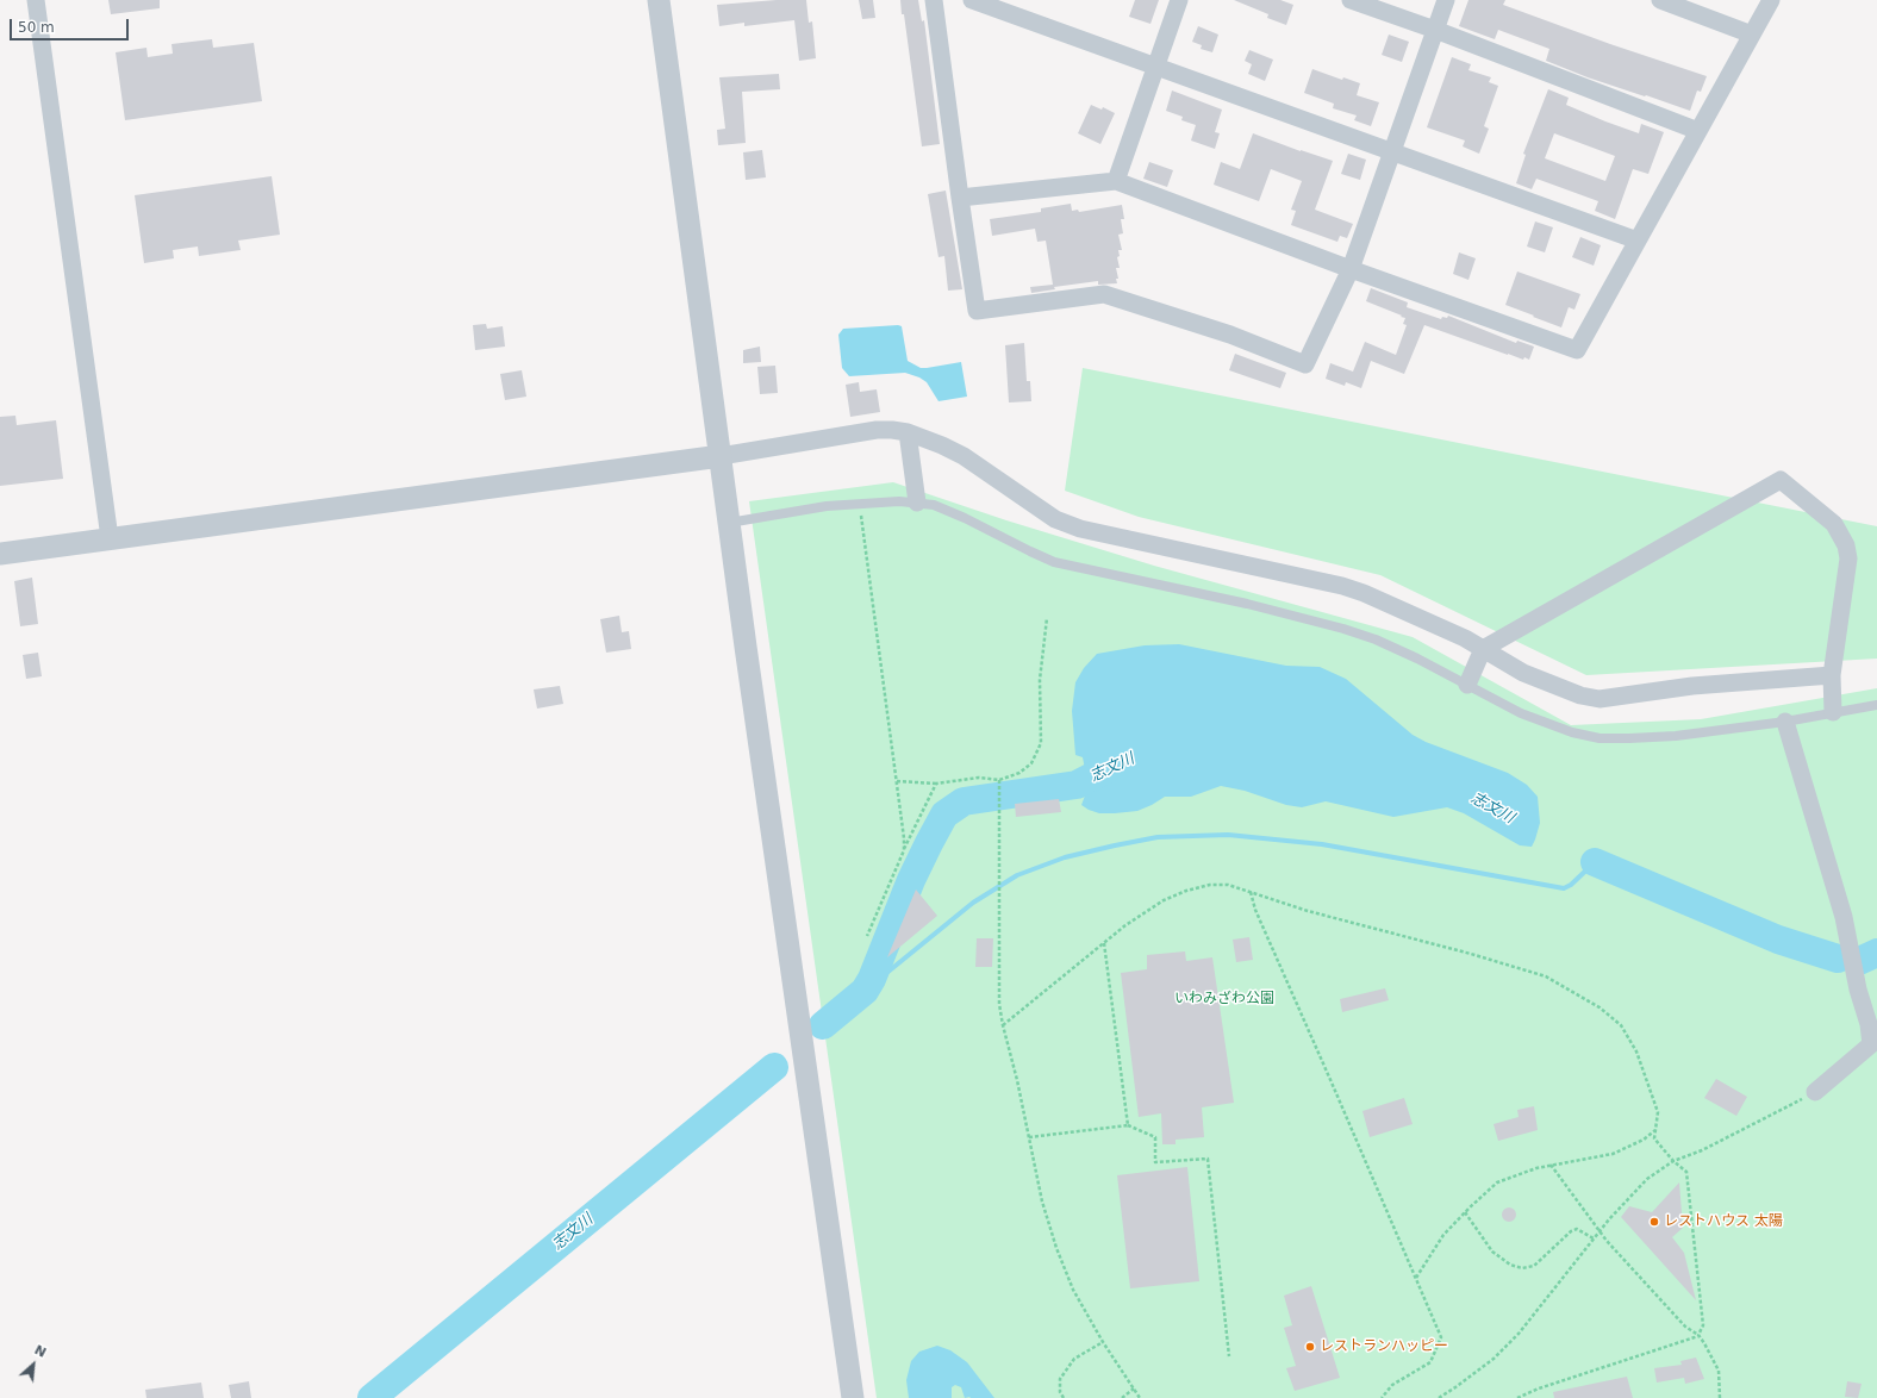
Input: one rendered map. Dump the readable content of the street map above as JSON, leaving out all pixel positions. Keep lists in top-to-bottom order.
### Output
{
  "water": ["志文川"],
  "parks": ["いわみざわ公園"],
  "places": ["レストハウス 太陽", "レストランハッピー"],
  "scale_bar": "50 m",
  "north": "top right"
}
